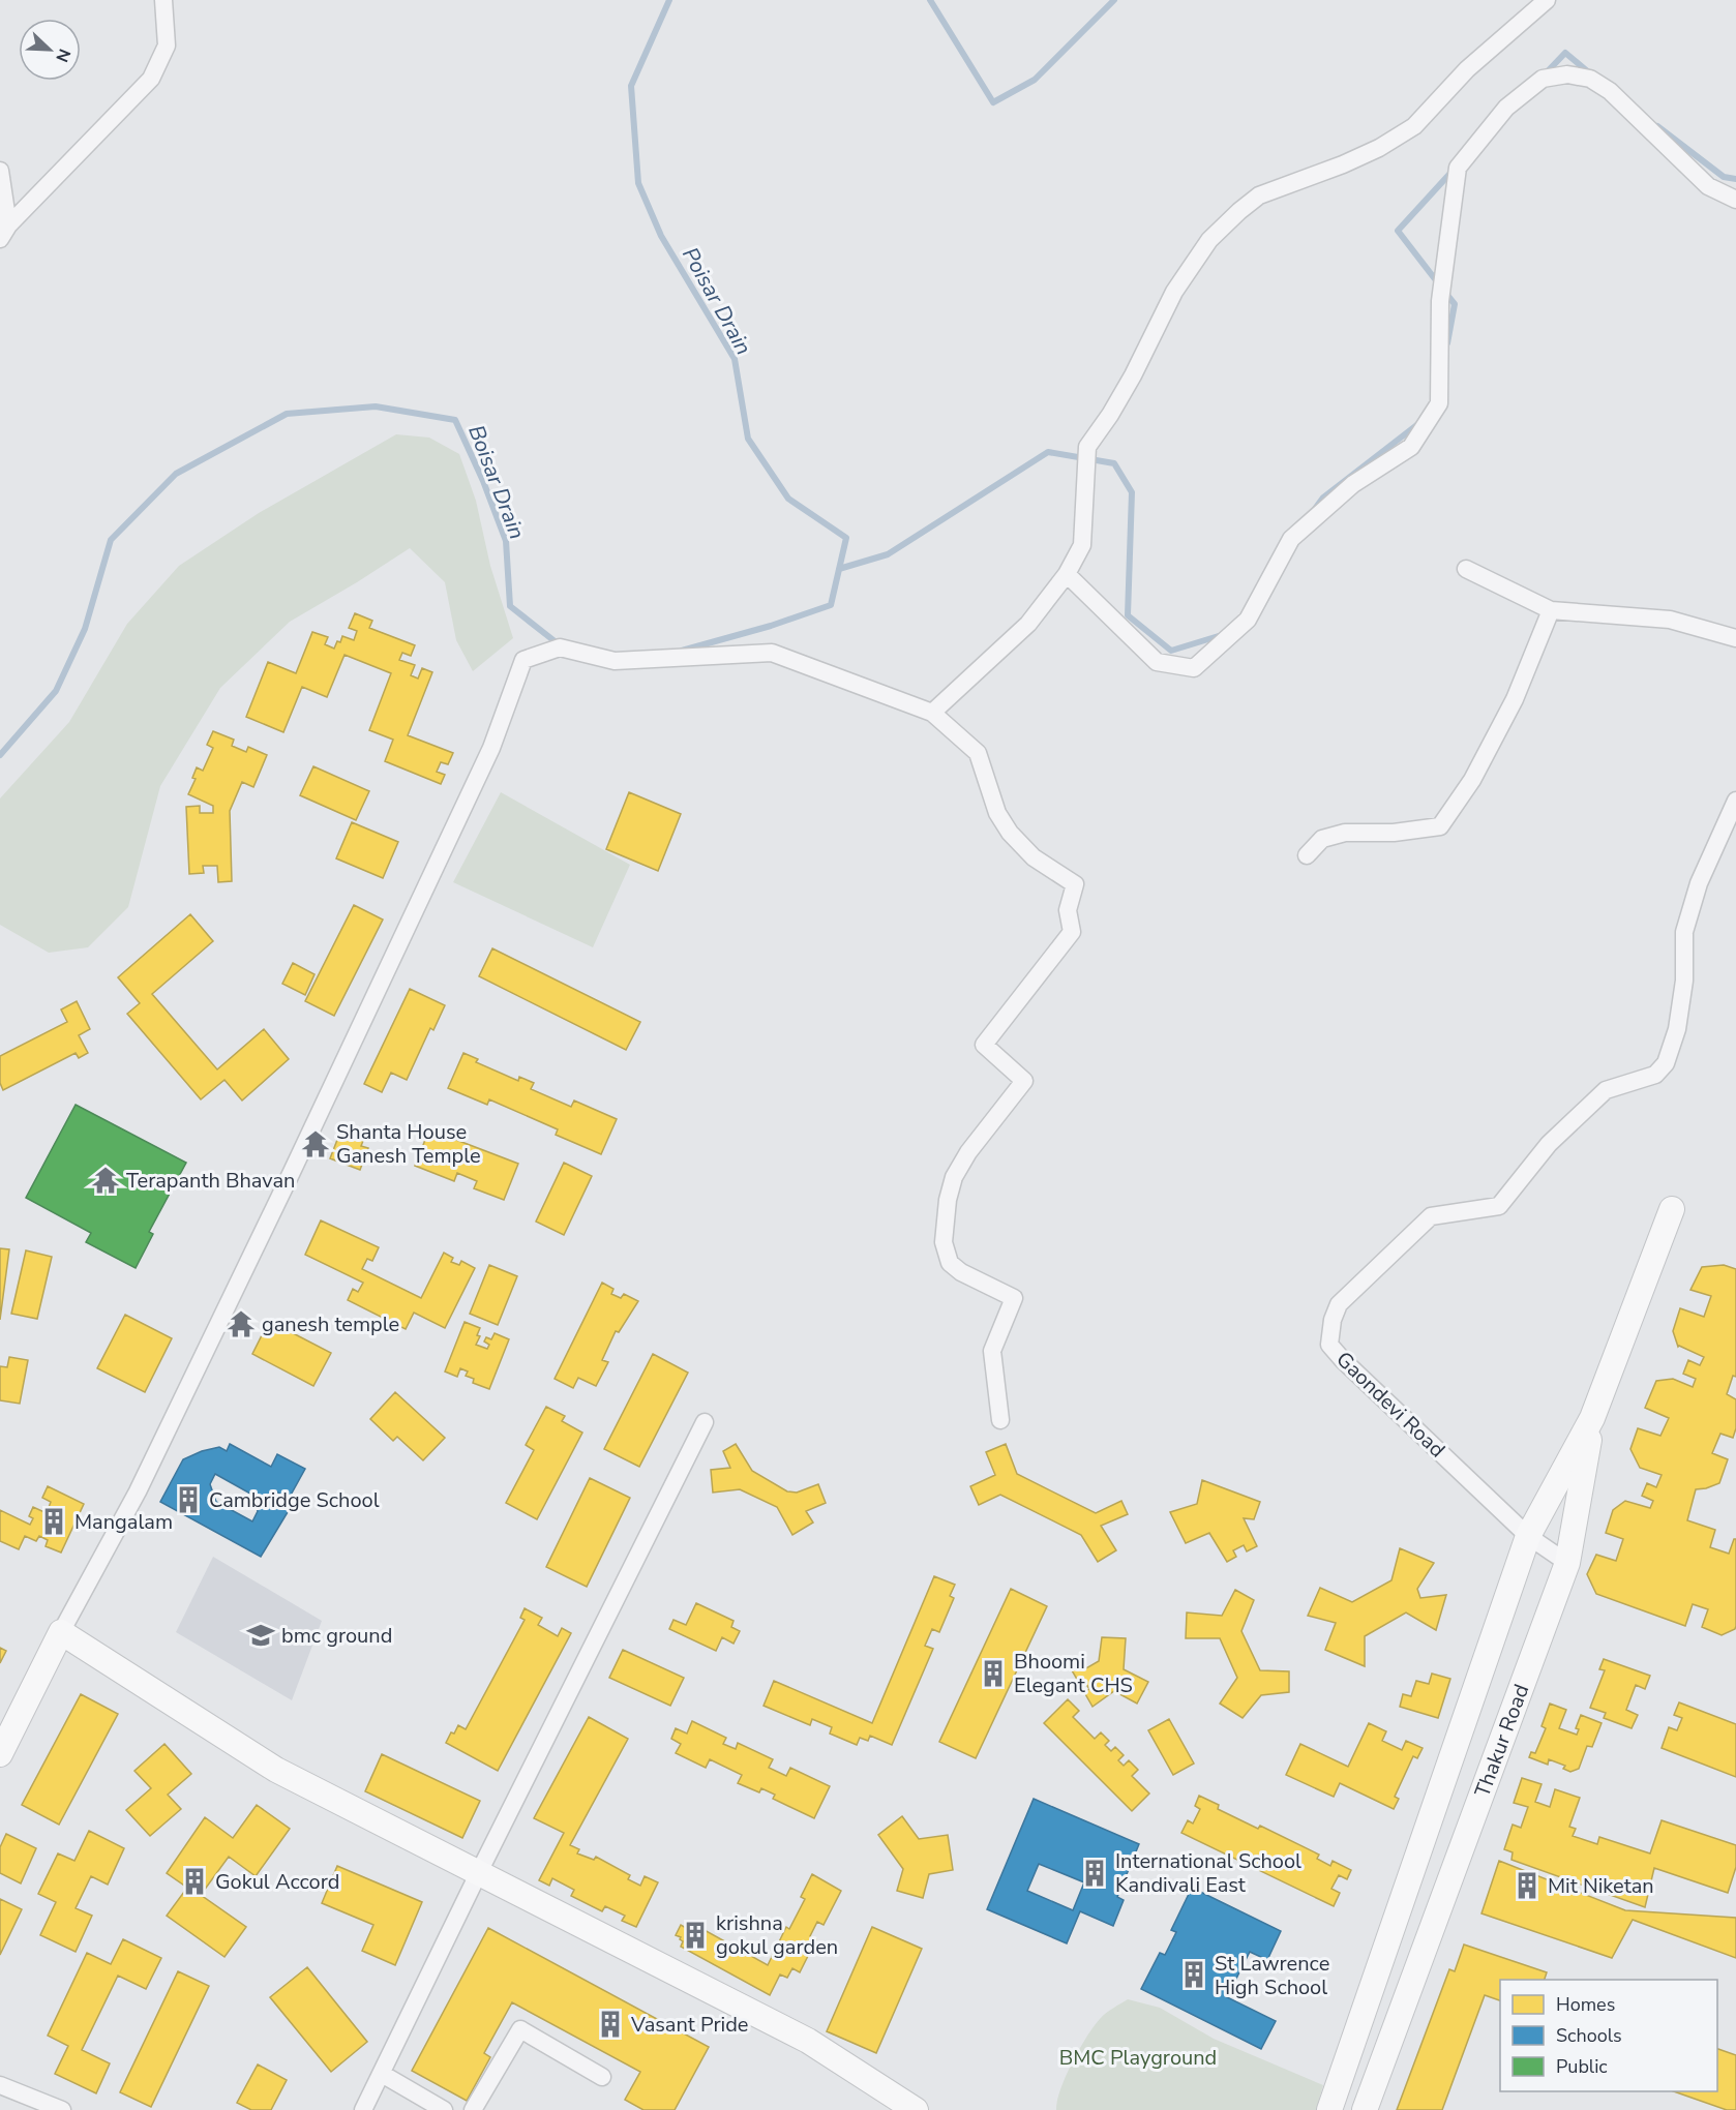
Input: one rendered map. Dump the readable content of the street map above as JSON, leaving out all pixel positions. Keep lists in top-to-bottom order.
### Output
{
  "streets": {
    "street": ["Gaondevi Road", "Thakur Road"]
  },
  "crossings": [
    ["Gaondevi Road", "Thakur Road"]
  ],
  "water": ["Poisar Drain", "Boisar Drain"],
  "parks": ["BMC Playground"],
  "places": {
    "temple": ["Shanta House Ganesh Temple", "Terapanth Bhavan", "ganesh temple"],
    "building": [
      "Cambridge School",
      "Mangalam",
      "Bhoomi Elegant CHS",
      "International School Kandivali East",
      "Gokul Accord",
      "Mit Niketan",
      "krishna gokul garden",
      "St Lawrence High School",
      "Vasant Pride"
    ],
    "school or university": ["bmc ground"]
  },
  "legend": ["Homes", "Schools", "Public"],
  "north": "bottom right"
}
